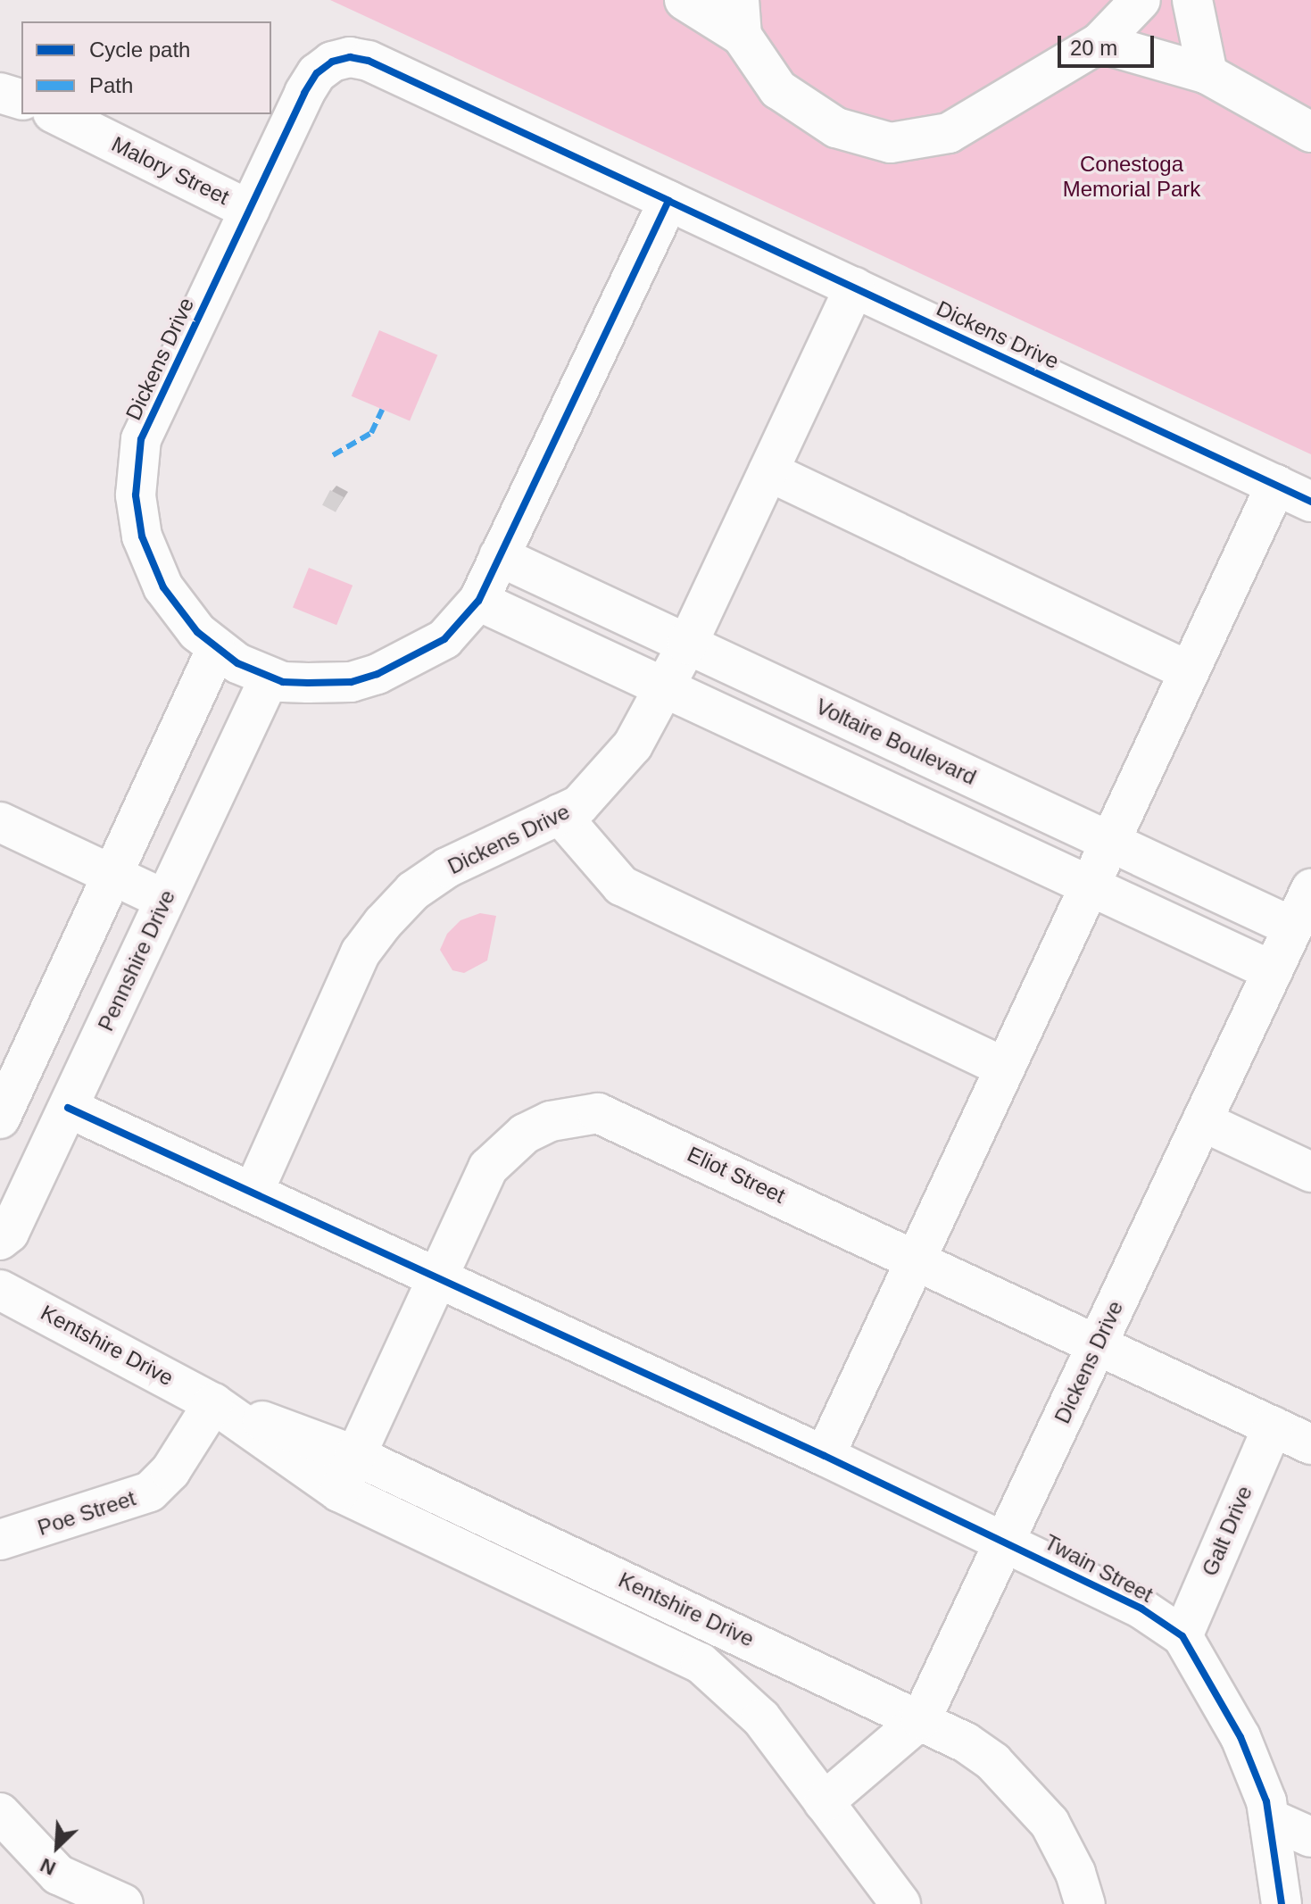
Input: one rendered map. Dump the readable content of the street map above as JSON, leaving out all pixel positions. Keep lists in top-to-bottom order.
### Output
{
  "streets": {
    "street": [
      "Malory Street",
      "Dickens Drive",
      "Voltaire Boulevard",
      "Pennshire Drive",
      "Eliot Street",
      "Kentshire Drive",
      "Poe Street",
      "Galt Drive",
      "Twain Street"
    ]
  },
  "crossings": [
    ["Malory Street", "Dickens Drive"],
    ["Dickens Drive", "Voltaire Boulevard"],
    ["Dickens Drive", "Pennshire Drive"],
    ["Dickens Drive", "Eliot Street"],
    ["Dickens Drive", "Kentshire Drive"],
    ["Dickens Drive", "Twain Street"],
    ["Pennshire Drive", "Twain Street"],
    ["Eliot Street", "Kentshire Drive"],
    ["Eliot Street", "Galt Drive"],
    ["Eliot Street", "Twain Street"],
    ["Kentshire Drive", "Poe Street"],
    ["Galt Drive", "Twain Street"]
  ],
  "parks": ["Conestoga Memorial Park"],
  "legend": ["Cycle path", "Path"],
  "scale_bar": "20 m",
  "north": "bottom left"
}
